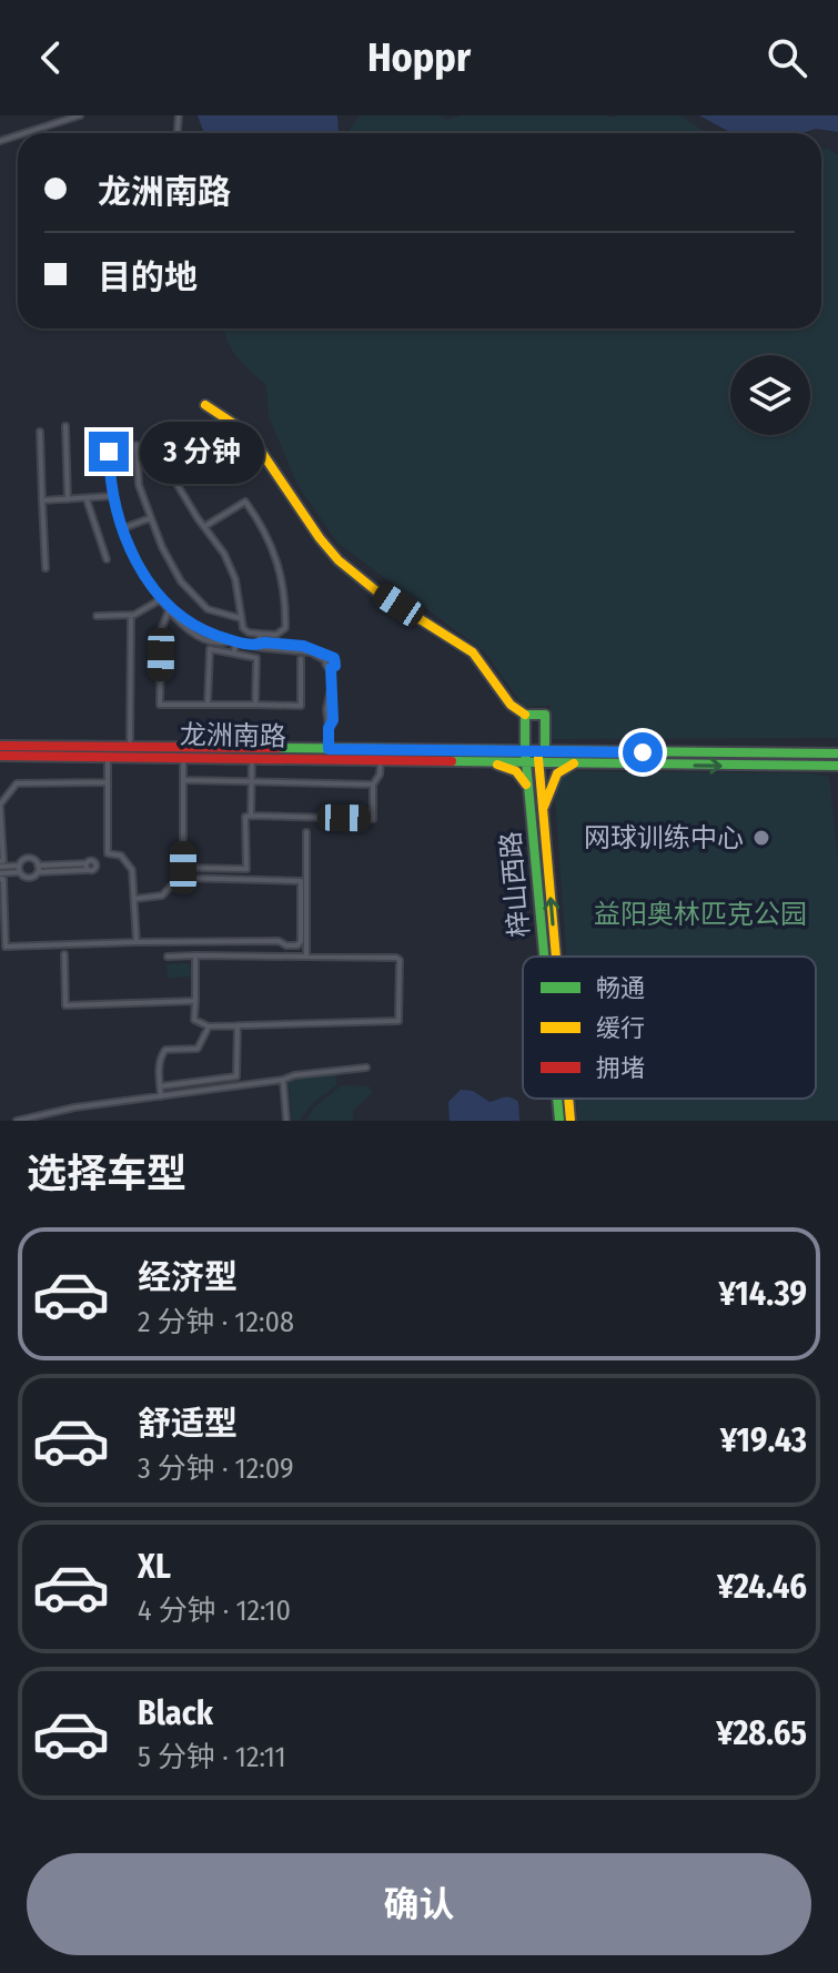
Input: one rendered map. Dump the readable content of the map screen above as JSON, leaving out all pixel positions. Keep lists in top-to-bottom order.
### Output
{
  "streets": {
    "main road": ["龙洲南路", "梓山西路"]
  },
  "crossings": [
    ["龙洲南路", "梓山西路"]
  ],
  "parks": ["益阳奥林匹克公园"],
  "places": ["网球训练中心"],
  "legend": ["畅通", "缓行", "拥堵"],
  "page": {
    "header": "Hoppr",
    "banner": ["龙洲南路", "目的地"],
    "bubble": "3 分钟",
    "heading": "选择车型",
    "list": [
      {
        "name": "经济型",
        "note": "2 分钟 · 12:08",
        "value": "¥14.39"
      },
      {
        "name": "舒适型",
        "note": "3 分钟 · 12:09",
        "value": "¥19.43"
      },
      {
        "name": "XL",
        "note": "4 分钟 · 12:10",
        "value": "¥24.46"
      },
      {
        "name": "Black",
        "note": "5 分钟 · 12:11",
        "value": "¥28.65"
      }
    ],
    "buttons": "确认"
  }
}
